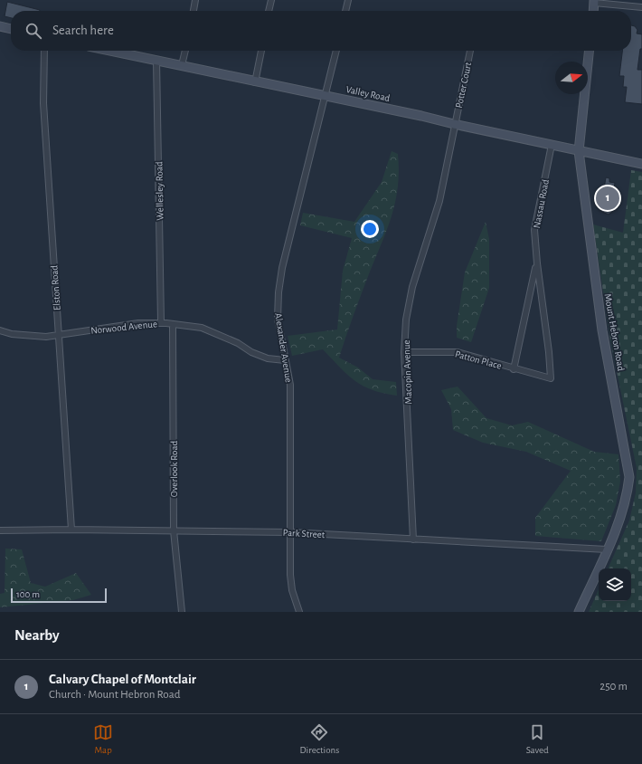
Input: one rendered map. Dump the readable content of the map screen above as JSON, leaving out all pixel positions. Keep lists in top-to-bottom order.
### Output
{
  "streets": {
    "main road": ["Valley Road", "Mount Hebron Road"],
    "street": [
      "Potter Court",
      "Wellesley Road",
      "Nassau Road",
      "Elston Road",
      "Norwood Avenue",
      "Alexander Avenue",
      "Patton Place",
      "Macopin Avenue",
      "Overlook Road",
      "Park Street"
    ]
  },
  "crossings": [
    ["Potter Court", "Valley Road"],
    ["Potter Court", "Macopin Avenue"],
    ["Valley Road", "Wellesley Road"],
    ["Valley Road", "Nassau Road"],
    ["Valley Road", "Mount Hebron Road"],
    ["Valley Road", "Alexander Avenue"],
    ["Valley Road", "Macopin Avenue"],
    ["Wellesley Road", "Norwood Avenue"],
    ["Nassau Road", "Patton Place"],
    ["Elston Road", "Norwood Avenue"],
    ["Elston Road", "Park Street"],
    ["Norwood Avenue", "Alexander Avenue"],
    ["Norwood Avenue", "Overlook Road"],
    ["Mount Hebron Road", "Park Street"],
    ["Alexander Avenue", "Park Street"],
    ["Patton Place", "Macopin Avenue"],
    ["Macopin Avenue", "Park Street"],
    ["Overlook Road", "Park Street"]
  ],
  "scale_bar": "100 m",
  "north": "right",
  "page": {
    "search": "Search here",
    "pins": "1",
    "scale": "100 m",
    "heading": "Nearby",
    "list": [
      {
        "mark": "1",
        "name": "Calvary Chapel of Montclair",
        "note": "Church · Mount Hebron Road",
        "value": "250 m"
      }
    ],
    "nav": ["Map", "Directions", "Saved"]
  }
}
